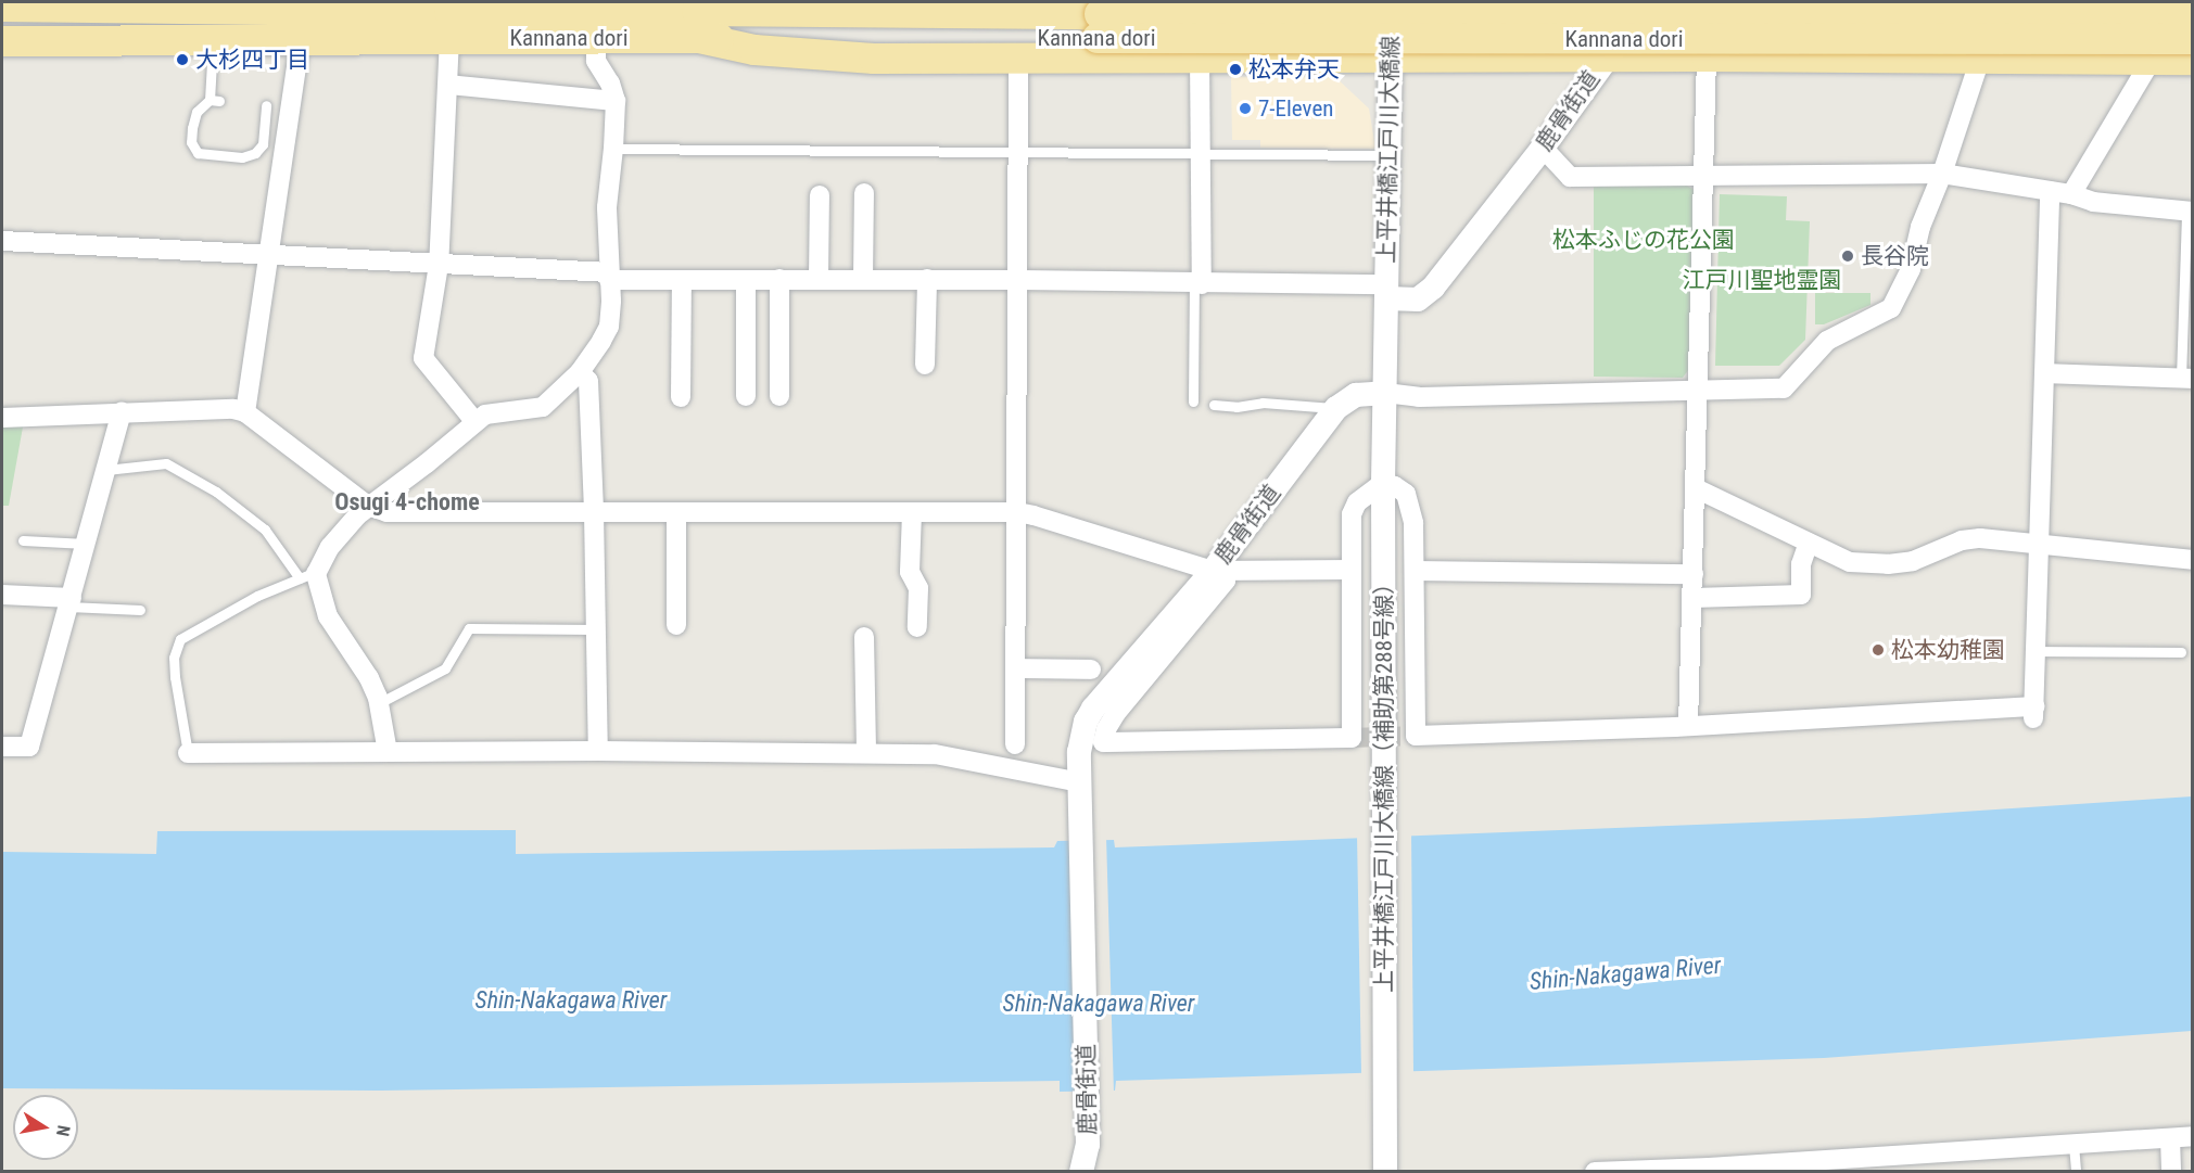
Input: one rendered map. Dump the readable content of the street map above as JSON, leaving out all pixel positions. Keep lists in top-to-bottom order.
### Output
{
  "streets": {
    "main road": ["Kannana dori"],
    "street": ["鹿骨街道", "上平井橋江戸川大橋線", "上平井橋江戸川大橋線（補助第288号線）"]
  },
  "crossings": [
    ["鹿骨街道", "上平井橋江戸川大橋線"],
    ["鹿骨街道", "上平井橋江戸川大橋線（補助第288号線）"]
  ],
  "districts": ["Osugi 4-chome"],
  "water": ["Shin-Nakagawa River"],
  "parks": ["松本ふじの花公園", "江戸川聖地霊園"],
  "places": [
    "大杉四丁目",
    "松本弁天",
    "7-Eleven",
    "長谷院",
    "松本幼稚園"
  ],
  "north": "right"
}
